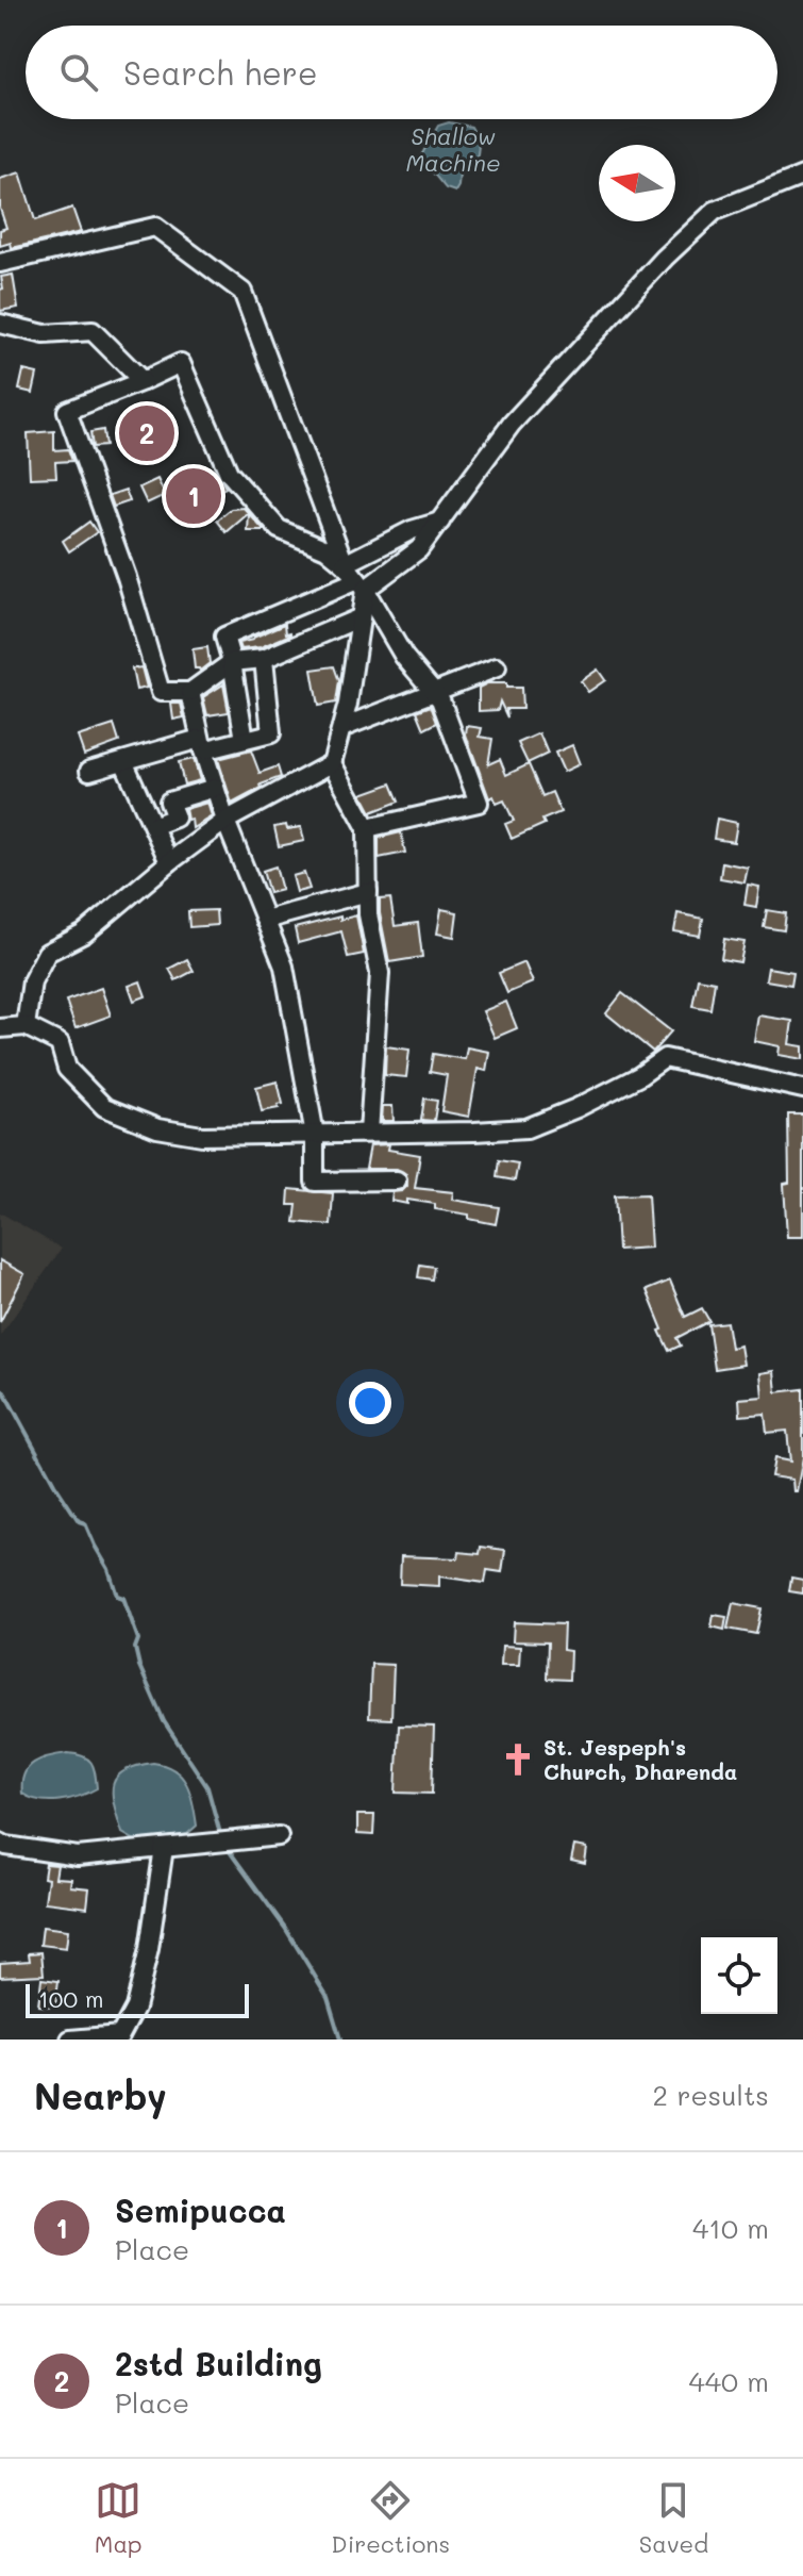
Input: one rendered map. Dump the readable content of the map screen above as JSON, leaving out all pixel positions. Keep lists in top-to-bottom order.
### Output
{
  "water": ["Shallow Machine"],
  "places": {
    "church": ["St. Jespeph's Church, Dharenda"]
  },
  "scale_bar": "100 m",
  "north": "left",
  "page": {
    "search": "Search here",
    "pins": ["2", "1"],
    "scale": "100 m",
    "heading": ["Nearby", "2 results"],
    "list": [
      {
        "mark": "1",
        "name": "Semipucca",
        "note": "Place",
        "value": "410 m"
      },
      {
        "mark": "2",
        "name": "2std Building",
        "note": "Place",
        "value": "440 m"
      }
    ],
    "nav": ["Map", "Directions", "Saved"]
  }
}
